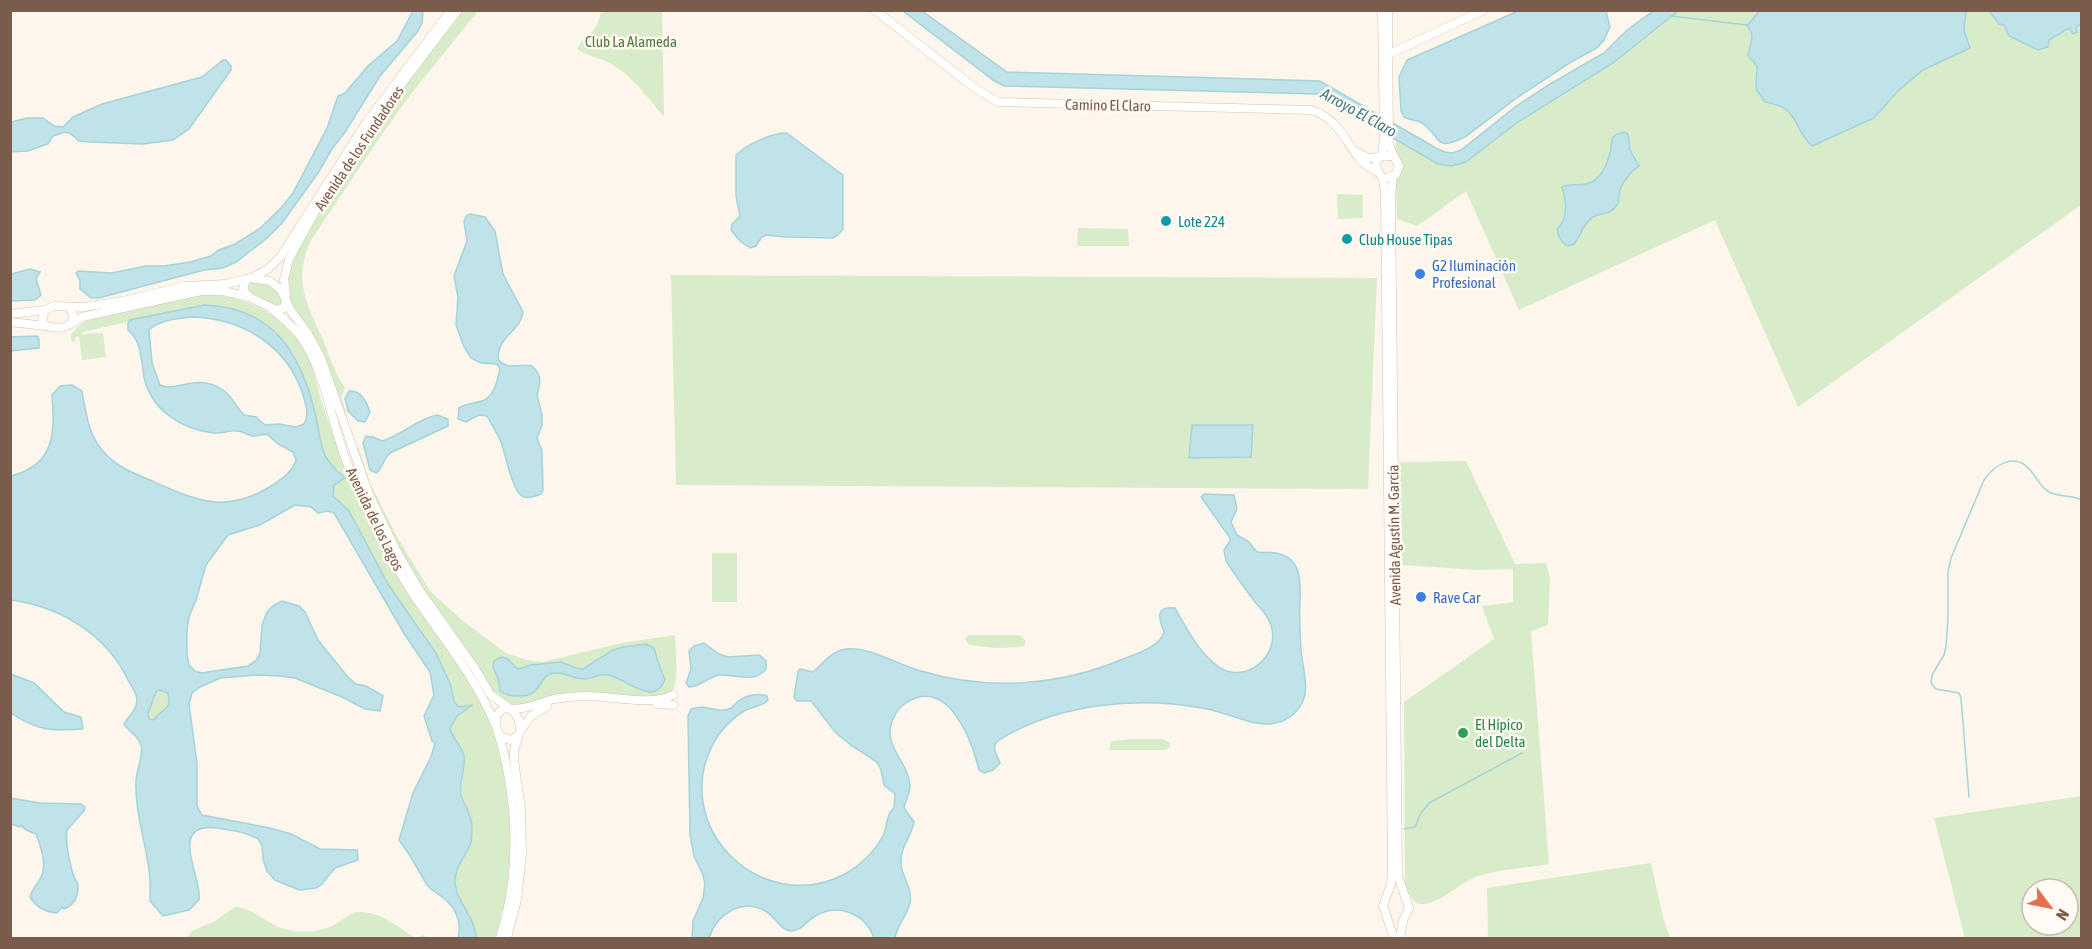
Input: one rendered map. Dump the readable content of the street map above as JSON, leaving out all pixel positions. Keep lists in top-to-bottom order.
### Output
{
  "streets": {
    "street": [
      "Camino El Claro",
      "Avenida de los Fundadores",
      "Avenida de los Lagos",
      "Avenida Agustín M. García"
    ]
  },
  "crossings": [
    ["Camino El Claro", "Avenida Agustín M. García"],
    ["Avenida de los Fundadores", "Avenida de los Lagos"]
  ],
  "water": ["Arroyo El Claro"],
  "parks": ["Club La Alameda"],
  "places": [
    "Lote 224",
    "Club House Tipas",
    "G2 Iluminación Profesional",
    "Rave Car",
    "El Hípico del Delta"
  ],
  "north": "bottom right"
}
